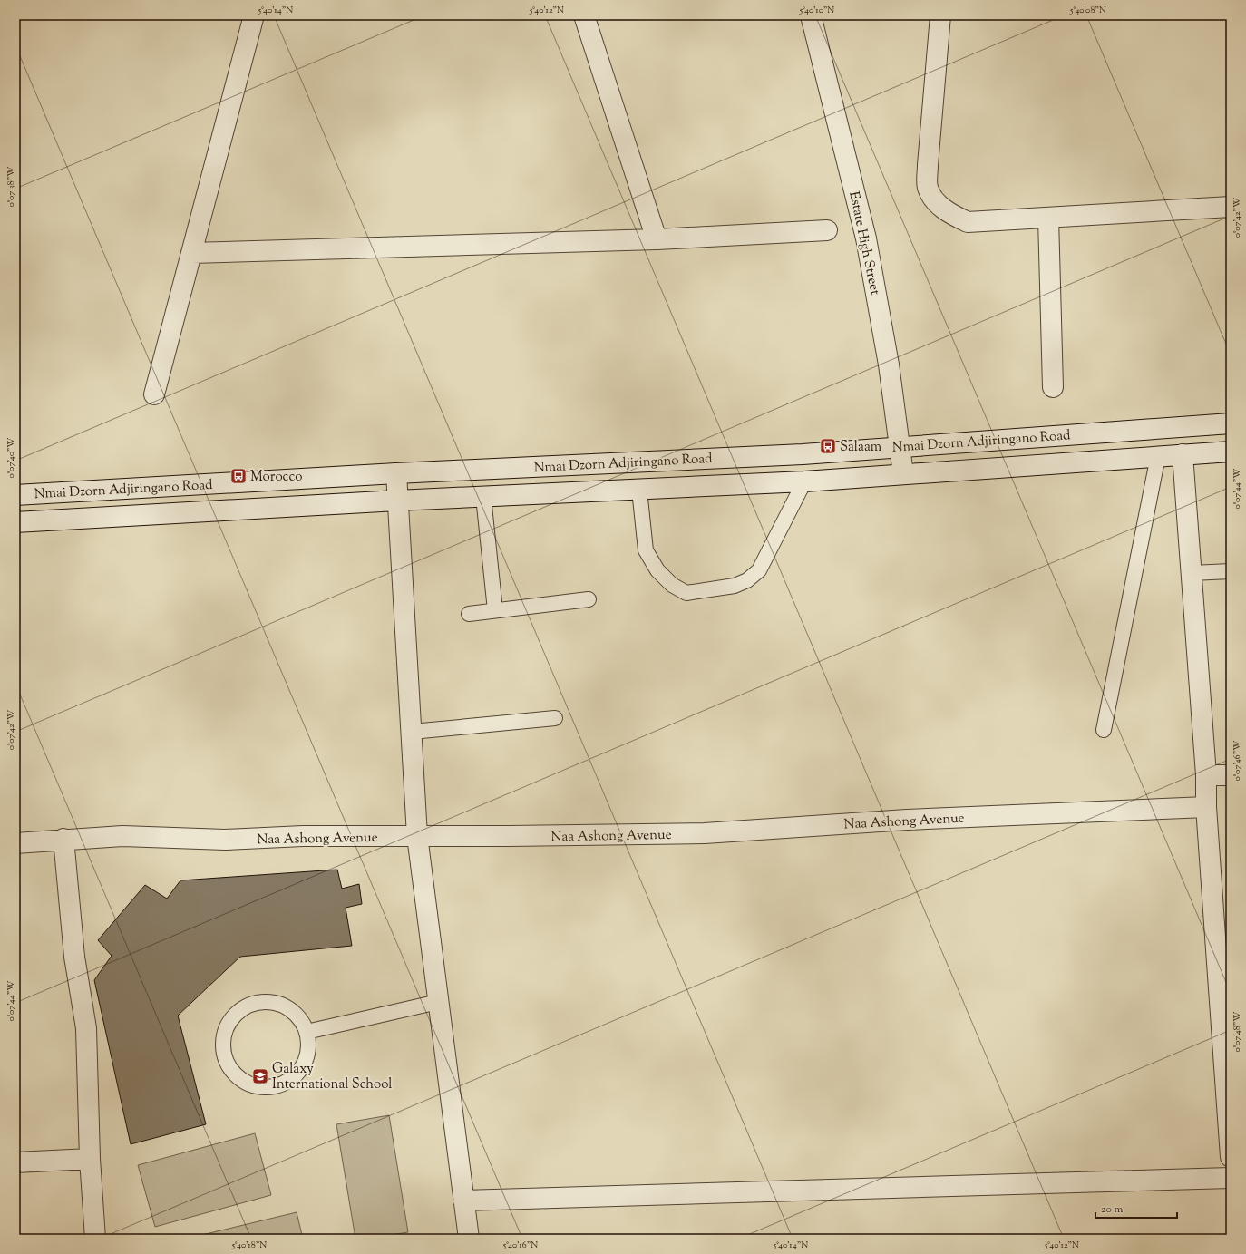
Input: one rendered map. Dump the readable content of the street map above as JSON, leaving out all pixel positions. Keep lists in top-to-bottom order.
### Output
{
  "streets": {
    "street": ["Estate High Street", "Nmai Dzorn Adjiringano Road", "Naa Ashong Avenue"]
  },
  "crossings": [
    ["Estate High Street", "Nmai Dzorn Adjiringano Road"]
  ],
  "places": {
    "bus stop": ["Salaam", "Morocco"],
    "school or university": ["Galaxy International School"]
  },
  "scale_bar": "20 m",
  "coordinates": [
    "5°40'14\"N",
    "5°40'12\"N",
    "5°40'10\"N",
    "5°40'08\"N",
    "0°07'38\"W",
    "0°07'42\"W",
    "0°07'40\"W",
    "0°07'44\"W",
    "0°07'46\"W",
    "0°07'48\"W",
    "5°40'18\"N",
    "5°40'16\"N"
  ]
}
